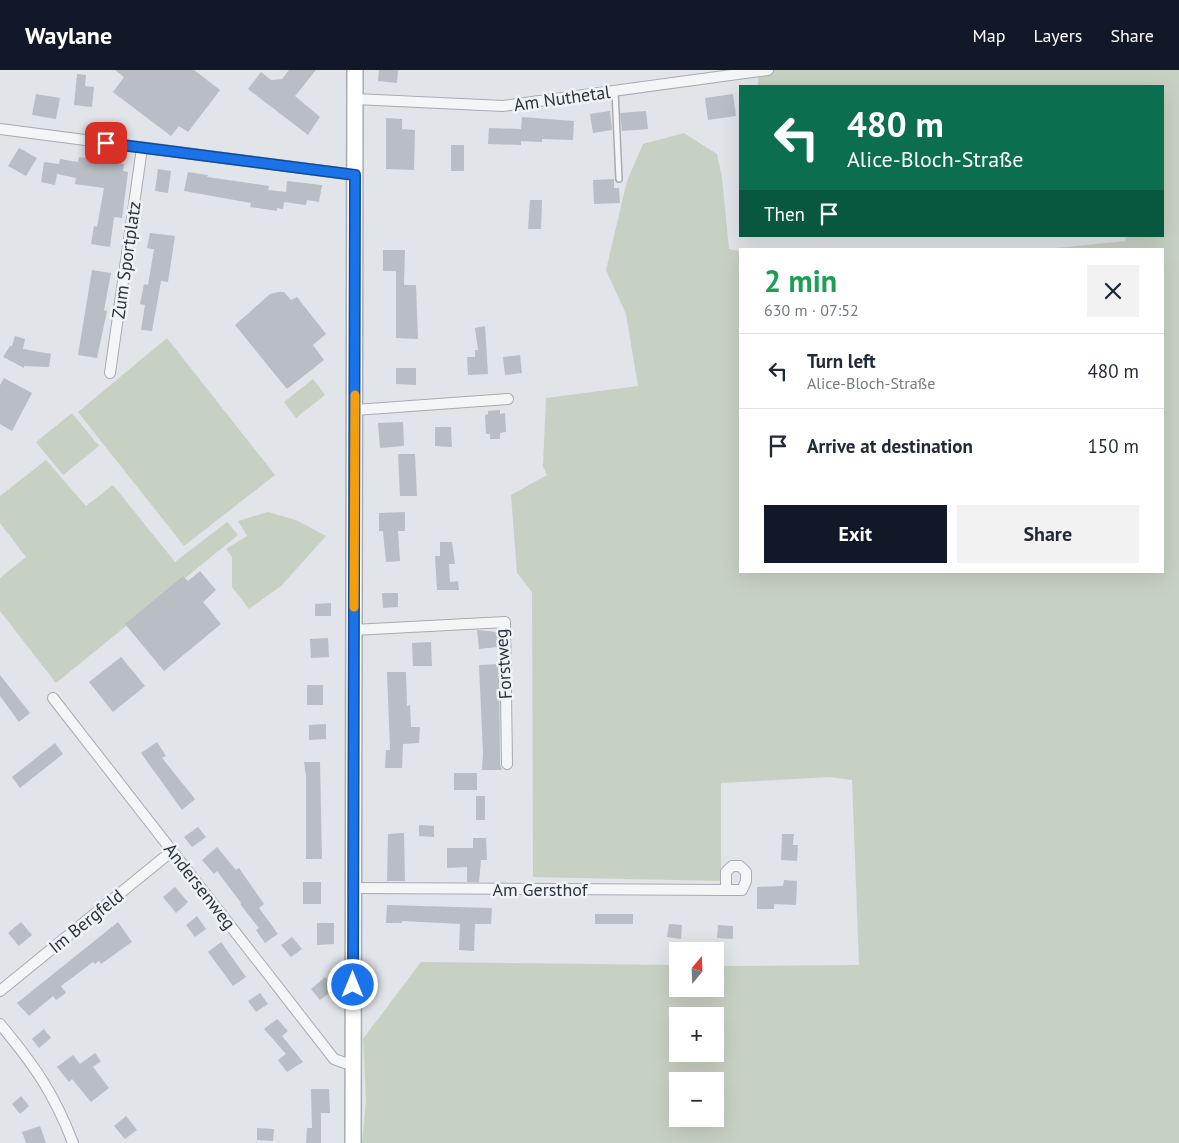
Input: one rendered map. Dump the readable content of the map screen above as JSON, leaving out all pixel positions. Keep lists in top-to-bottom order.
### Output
{
  "streets": {
    "street": [
      "Am Nuthetal",
      "Zum Sportplatz",
      "Forstweg",
      "Andersenweg",
      "Am Gersthof",
      "Im Bergfeld"
    ]
  },
  "crossings": [
    ["Andersenweg", "Im Bergfeld"]
  ],
  "north": "top",
  "page": {
    "header": "Waylane",
    "nav": ["Map", "Layers", "Share"],
    "turn": ["480 m", "Alice-Bloch-Straße"],
    "then": "Then",
    "heading": ["2 min", "630 m · 07:52"],
    "list": [
      {
        "name": "Turn left",
        "note": "Alice-Bloch-Straße",
        "value": "480 m"
      },
      {
        "name": "Arrive at destination",
        "value": "150 m"
      }
    ],
    "buttons": ["Exit", "Share"],
    "map_buttons": ["+", "−"]
  }
}
